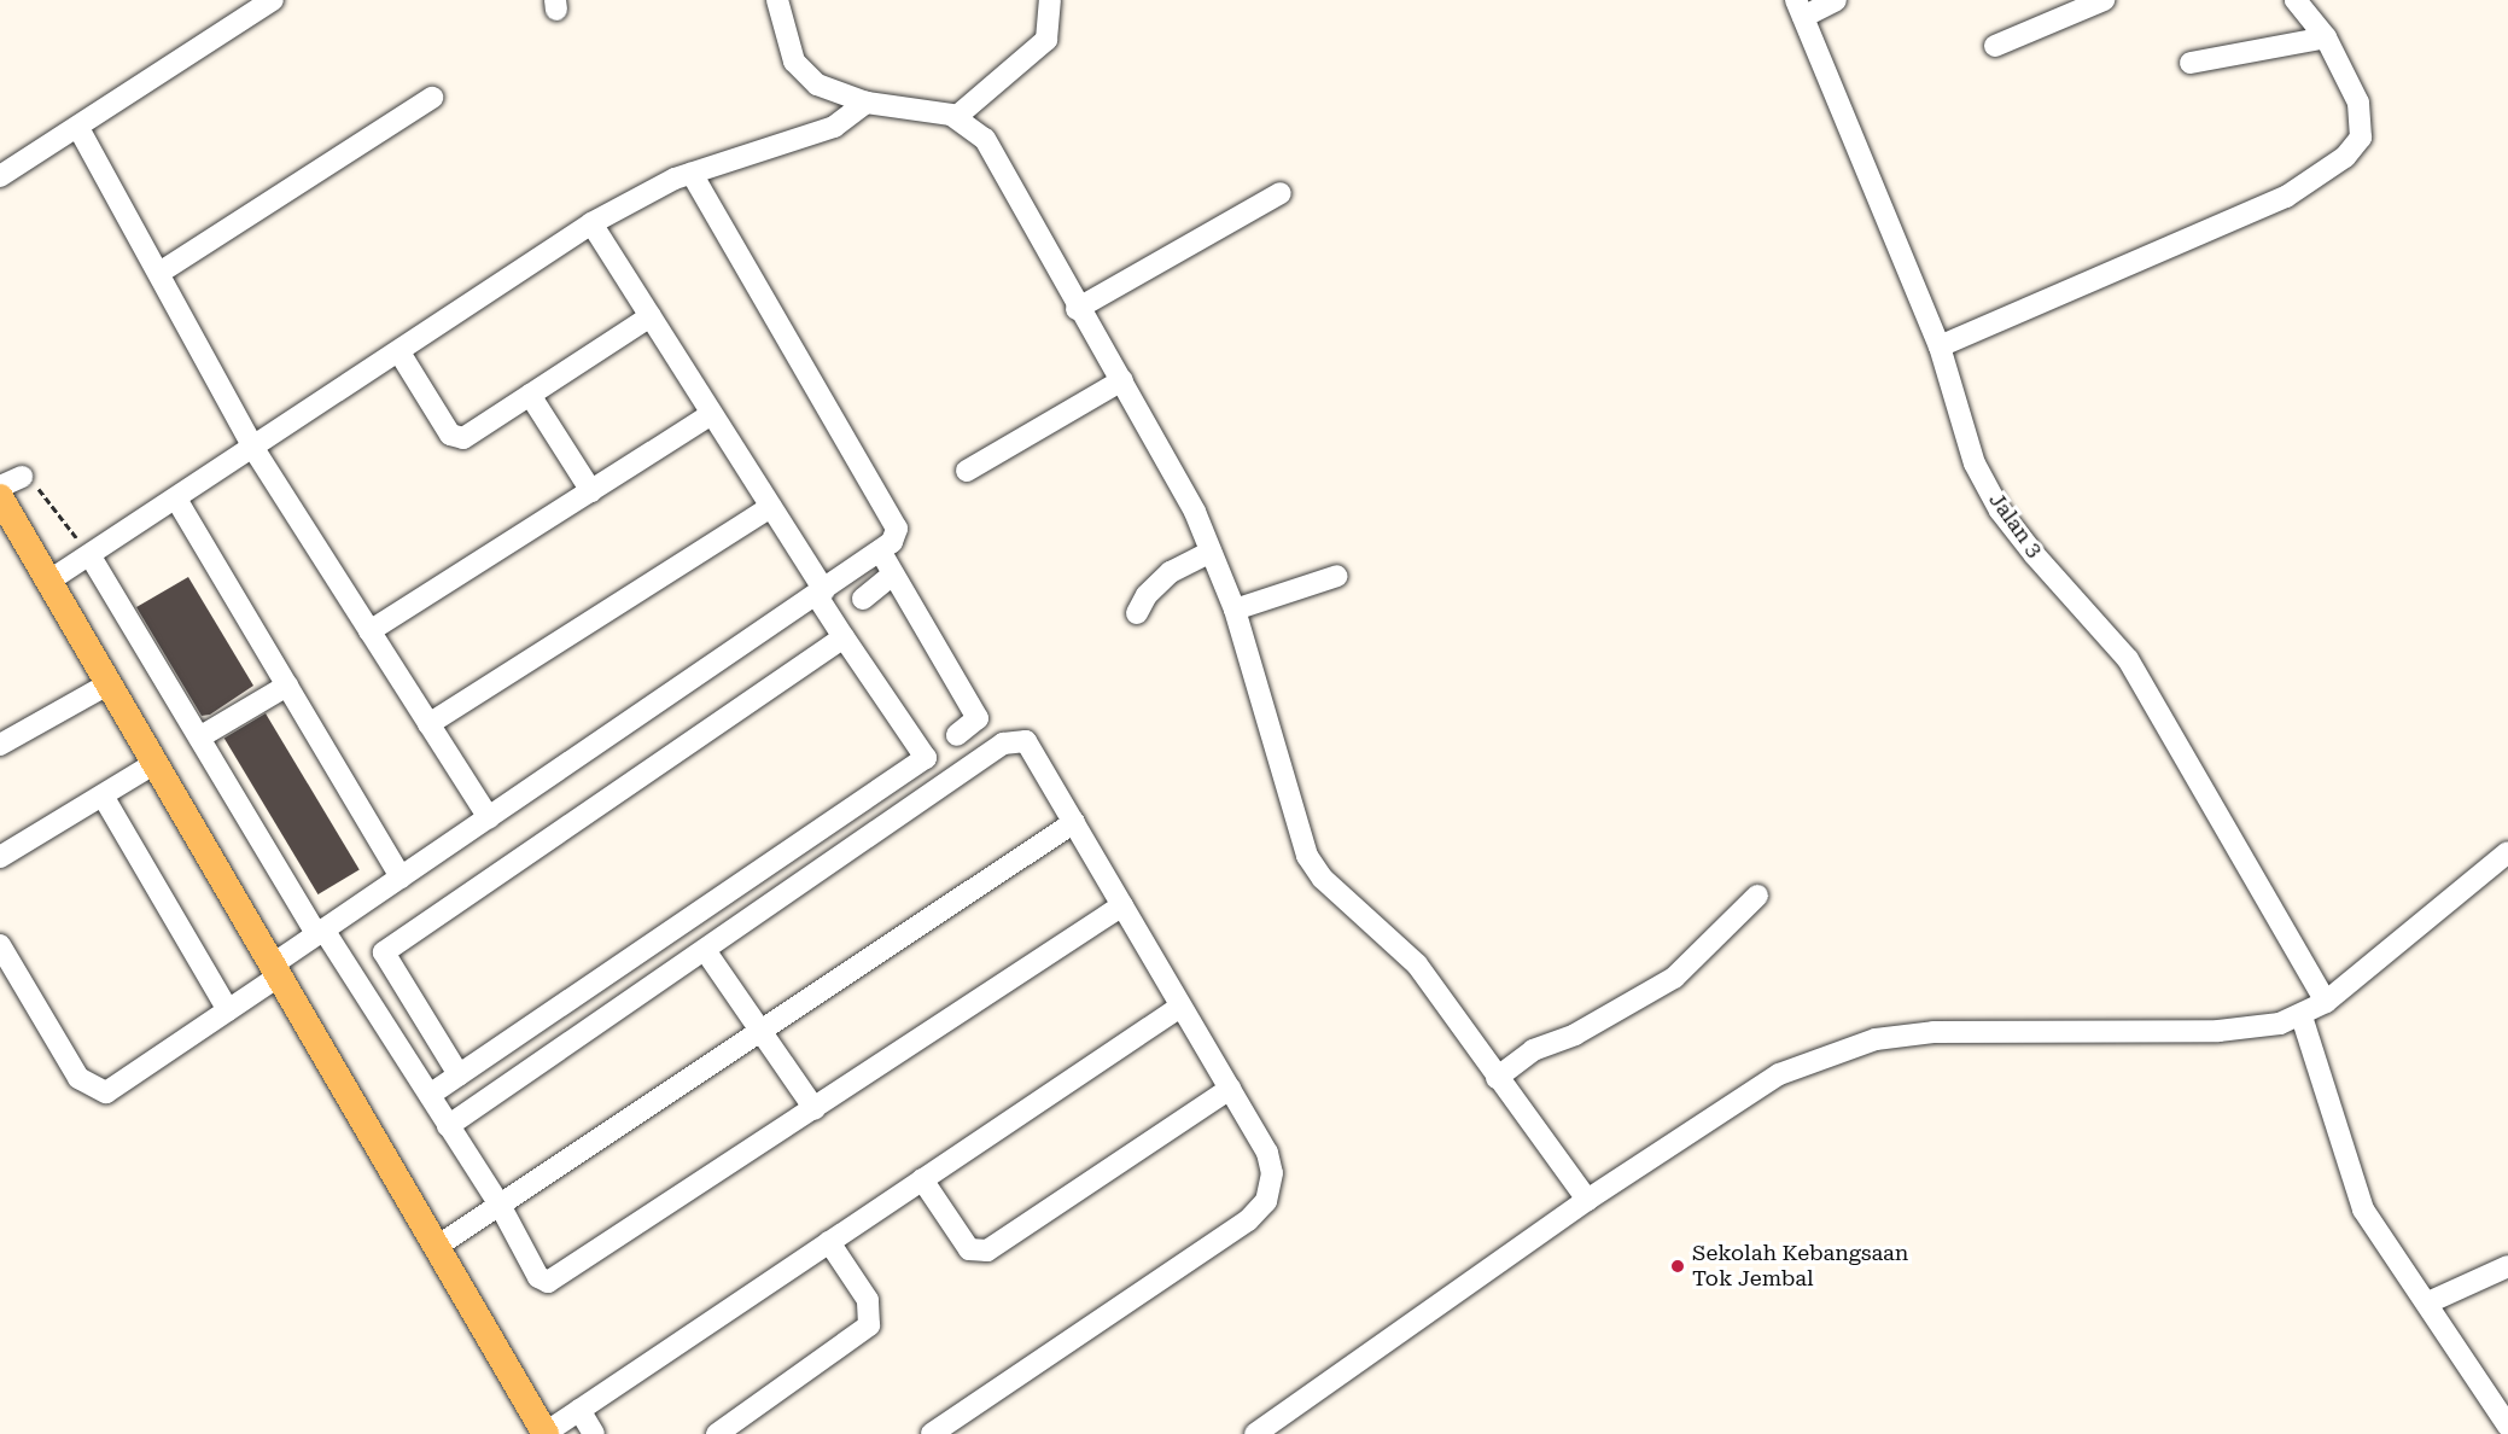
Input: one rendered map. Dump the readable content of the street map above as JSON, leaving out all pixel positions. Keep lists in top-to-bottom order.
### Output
{
  "streets": {
    "street": ["Jalan 3"]
  },
  "places": ["Sekolah Kebangsaan Tok Jembal"]
}
